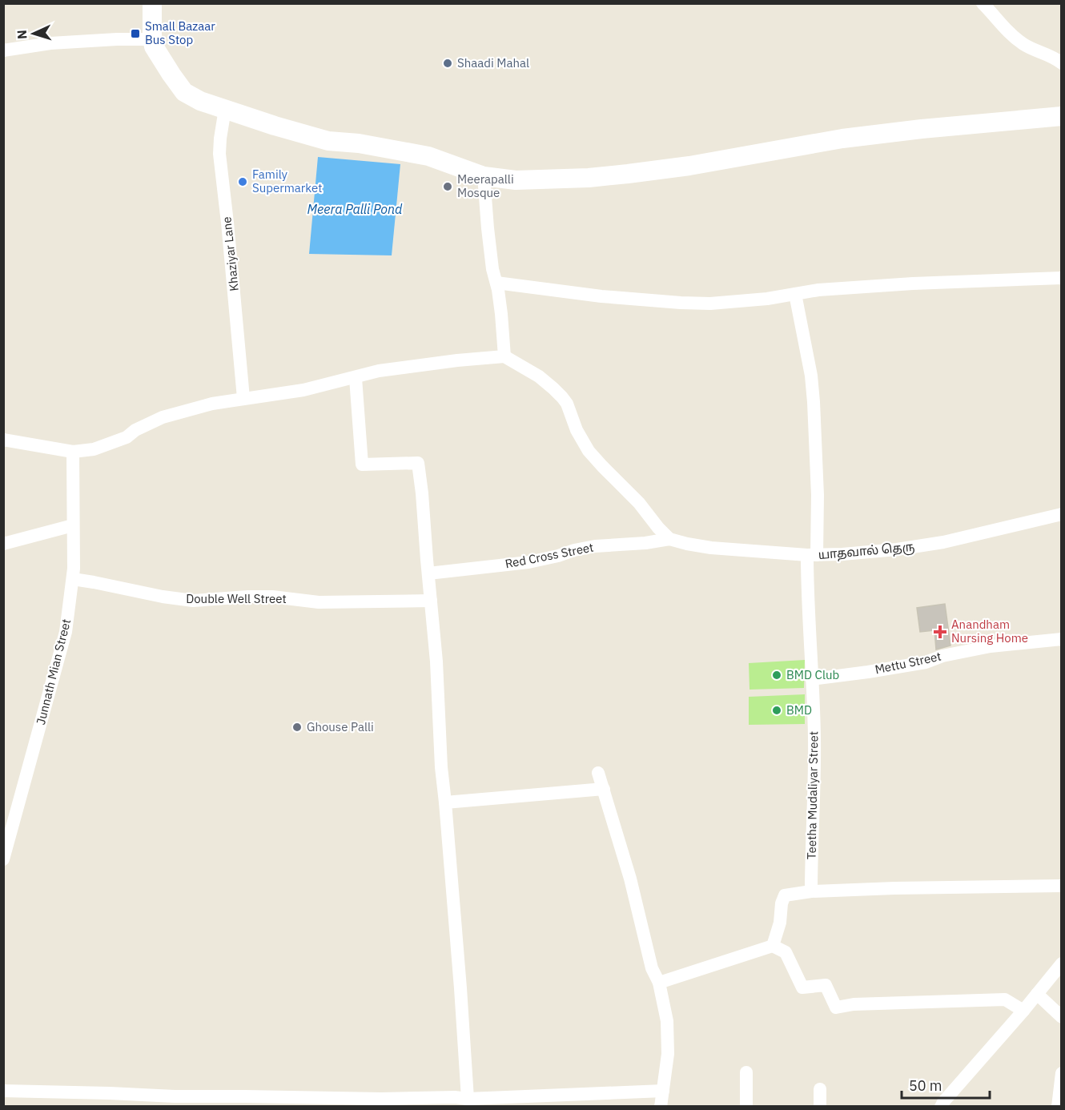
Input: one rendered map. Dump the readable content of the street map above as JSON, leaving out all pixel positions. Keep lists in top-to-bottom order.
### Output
{
  "streets": {
    "street": [
      "Khaziyar Lane",
      "யாதவால் தெரு",
      "Red Cross Street",
      "Double Well Street",
      "Mettu Street",
      "Junnath Mian Street",
      "Teetha Mudaliyar Street"
    ]
  },
  "crossings": [
    ["யாதவால் தெரு", "Red Cross Street"],
    ["யாதவால் தெரு", "Teetha Mudaliyar Street"],
    ["Double Well Street", "Junnath Mian Street"],
    ["Mettu Street", "Teetha Mudaliyar Street"]
  ],
  "water": ["Meera Palli Pond"],
  "places": {
    "transit": ["Small Bazaar Bus Stop"],
    "other": [
      "Shaadi Mahal",
      "Family Supermarket",
      "Meerapalli Mosque",
      "BMD Club",
      "BMD",
      "Ghouse Palli"
    ],
    "health": ["Anandham Nursing Home"]
  },
  "scale_bar": "50 m",
  "north": "left"
}
